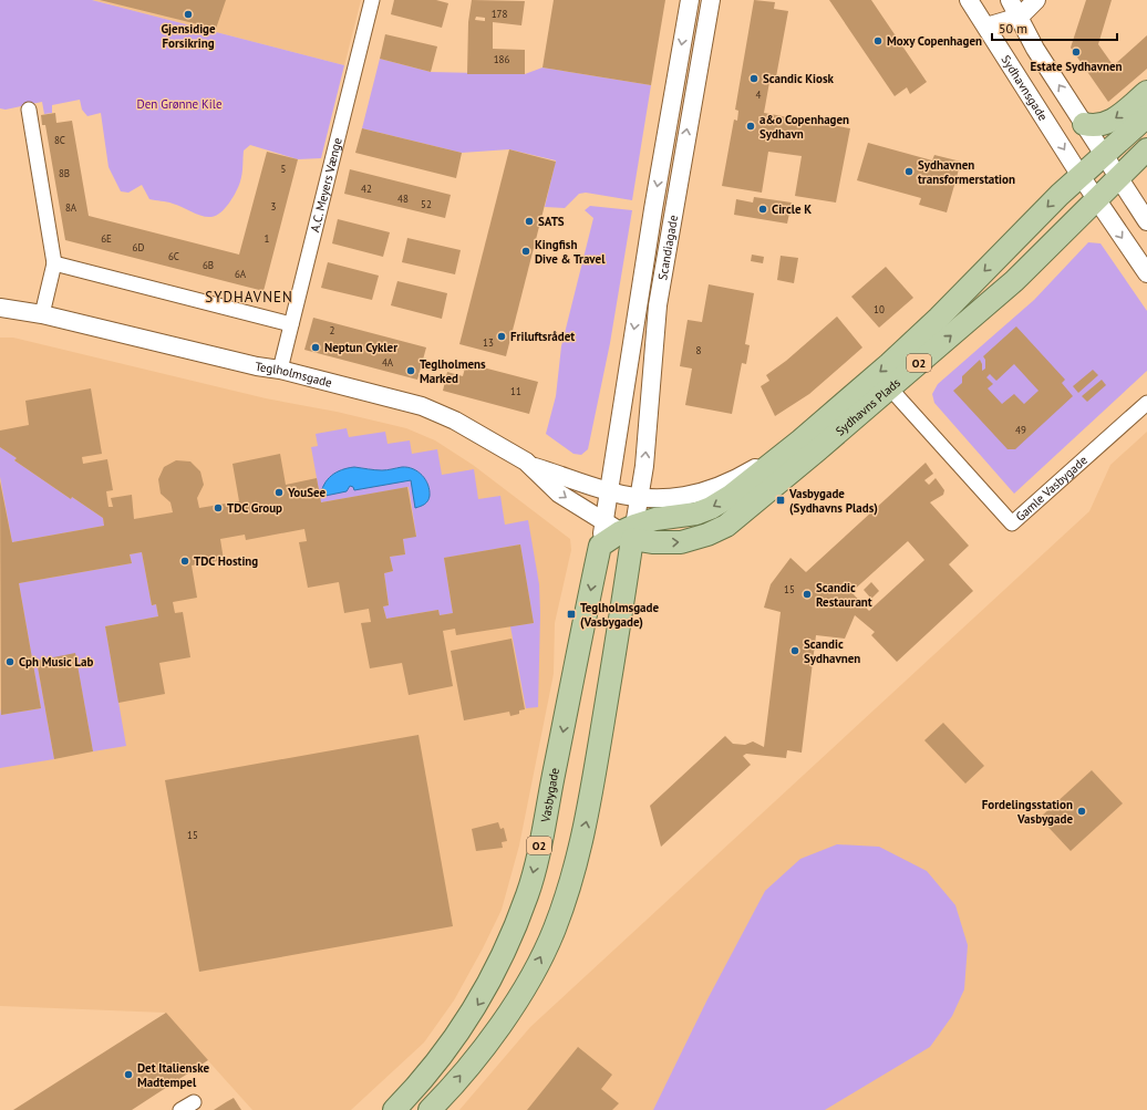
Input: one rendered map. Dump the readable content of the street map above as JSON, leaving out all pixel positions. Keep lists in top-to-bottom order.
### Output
{
  "streets": {
    "main road": ["O2", "Sydhavns Plads", "Vasbygade"],
    "street": [
      "Sydhavnsgade",
      "A.C. Meyers Vænge",
      "Scandiagade",
      "Teglholmsgade",
      "Gamle Vasbygade"
    ]
  },
  "crossings": [
    ["Sydhavnsgade", "O2"],
    ["Sydhavnsgade", "Sydhavns Plads"],
    ["A.C. Meyers Vænge", "Teglholmsgade"],
    ["Scandiagade", "O2"],
    ["Scandiagade", "Teglholmsgade"],
    ["Scandiagade", "Sydhavns Plads"],
    ["Scandiagade", "Vasbygade"],
    ["O2", "Teglholmsgade"],
    ["O2", "Sydhavns Plads"],
    ["O2", "Vasbygade"],
    ["Teglholmsgade", "Sydhavns Plads"],
    ["Teglholmsgade", "Vasbygade"],
    ["Sydhavns Plads", "Gamle Vasbygade"],
    ["Sydhavns Plads", "Vasbygade"]
  ],
  "districts": ["SYDHAVNEN"],
  "parks": ["Den Grønne Kile"],
  "places": {
    "other": [
      "Gjensidige Forsikring",
      "Moxy Copenhagen",
      "Estate Sydhavnen",
      "Scandic Kiosk",
      "a&o Copenhagen Sydhavn",
      "Sydhavnen transformerstation",
      "Circle K",
      "SATS",
      "Kingfish Dive & Travel",
      "Friluftsrådet",
      "Neptun Cykler",
      "Teglholmens Marked",
      "YouSee",
      "TDC Group",
      "TDC Hosting",
      "Scandic Restaurant",
      "Scandic Sydhavnen",
      "Cph Music Lab",
      "Fordelingsstation Vasbygade",
      "Det Italienske Madtempel"
    ],
    "transit": ["Vasbygade (Sydhavns Plads)", "Teglholmsgade (Vasbygade)"]
  },
  "house_numbers": [
    "178",
    "186",
    "4",
    "8C",
    "5",
    "8B",
    "42",
    "48",
    "52",
    "3",
    "8A",
    "6E",
    "1",
    "6D",
    "6C",
    "6B",
    "6A",
    "10",
    "2",
    "13",
    "8",
    "4A",
    "11",
    "49",
    "15",
    "15"
  ],
  "scale_bar": "50 m"
}
